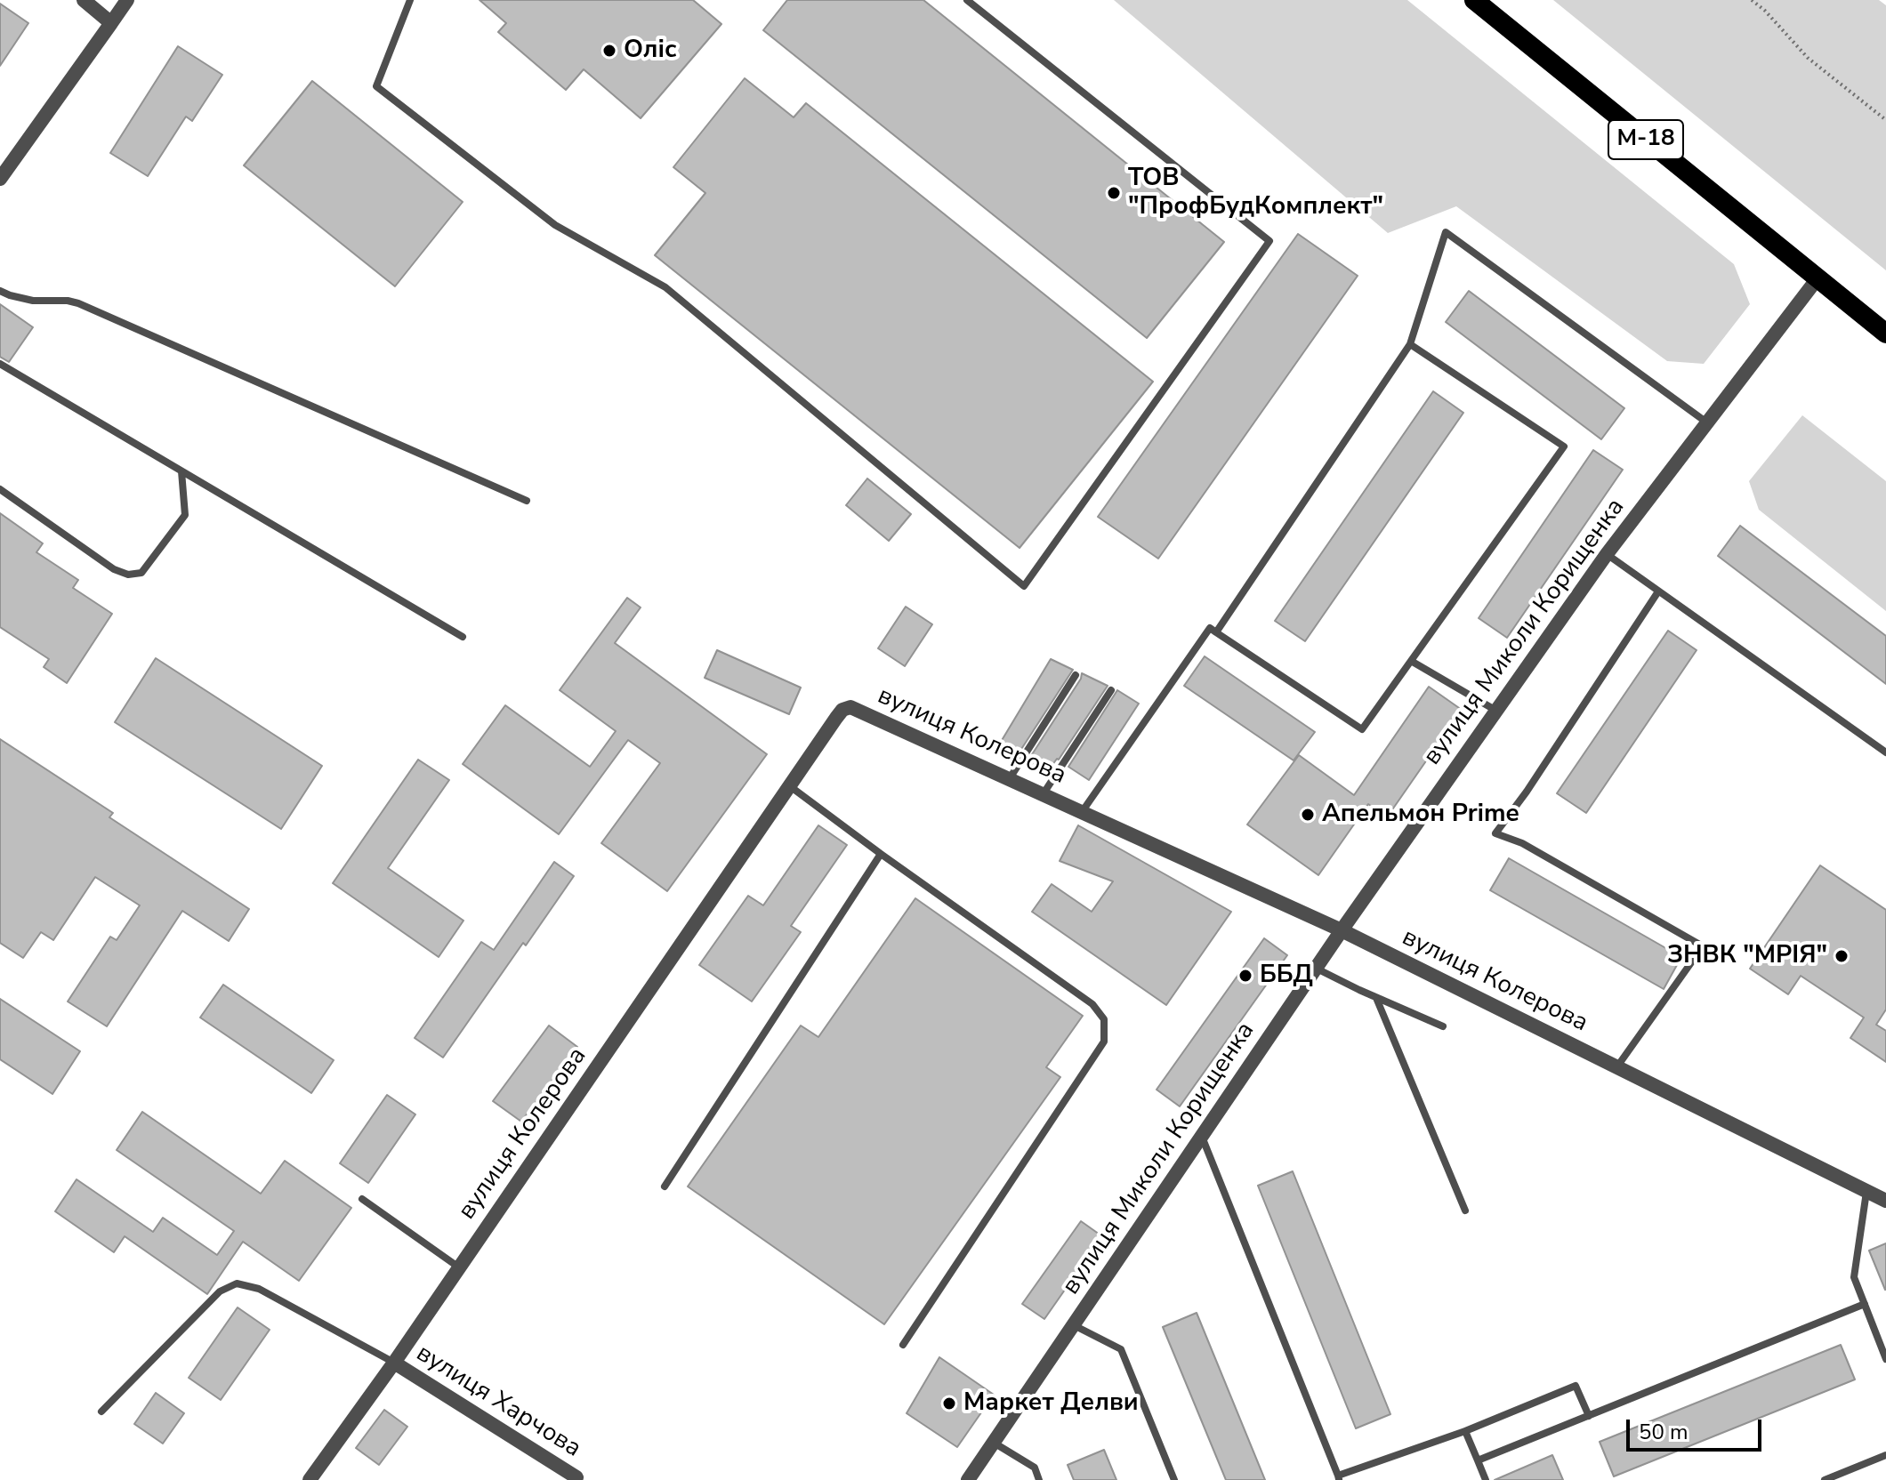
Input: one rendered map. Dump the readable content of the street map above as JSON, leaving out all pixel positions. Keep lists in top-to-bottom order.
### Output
{
  "streets": {
    "highway": ["М-18"],
    "street": ["вулиця Миколи Корищенка", "вулиця Колерова", "вулиця Харчова"]
  },
  "crossings": [
    ["М-18", "вулиця Миколи Корищенка"],
    ["вулиця Миколи Корищенка", "вулиця Колерова"],
    ["вулиця Колерова", "вулиця Харчова"]
  ],
  "places": [
    "Оліс",
    "ТОВ \"ПрофБудКомплект\"",
    "Апельмон Prime",
    "ЗНВК \"МРІЯ\"",
    "ББД",
    "Маркет Делви"
  ],
  "scale_bar": "50 m"
}
